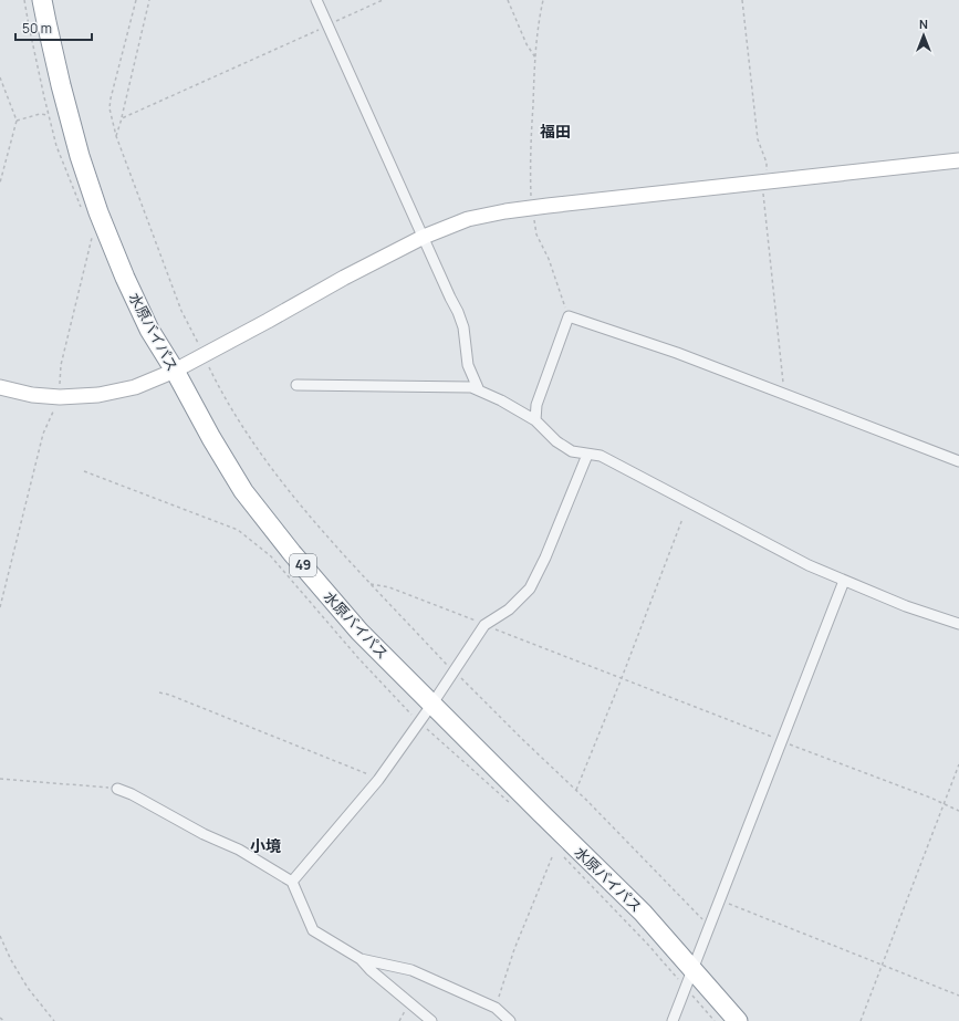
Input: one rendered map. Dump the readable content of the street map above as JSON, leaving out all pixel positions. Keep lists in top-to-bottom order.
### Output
{
  "streets": {
    "highway": ["水原バイパス", "49"]
  },
  "districts": ["福田", "小境"],
  "scale_bar": "50 m",
  "north": "top"
}
